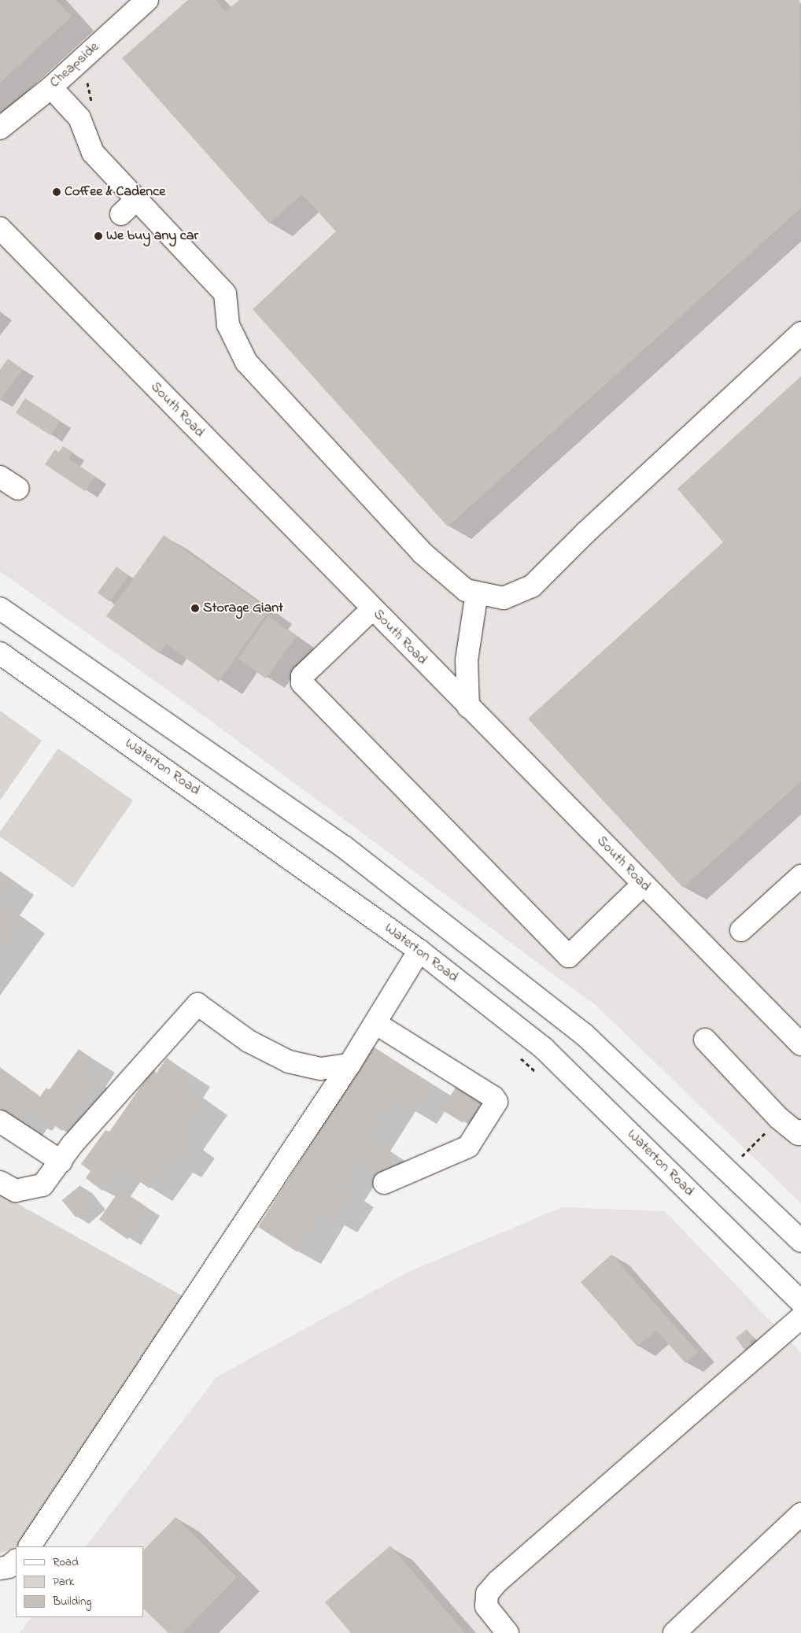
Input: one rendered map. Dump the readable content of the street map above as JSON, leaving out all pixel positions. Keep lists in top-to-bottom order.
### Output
{
  "streets": {
    "main road": ["Cheapside", "South Road", "Waterton Road"]
  },
  "places": ["Coffee & Cadence", "We buy any car", "Storage Giant"],
  "legend": ["Road", "Park", "Building"]
}
